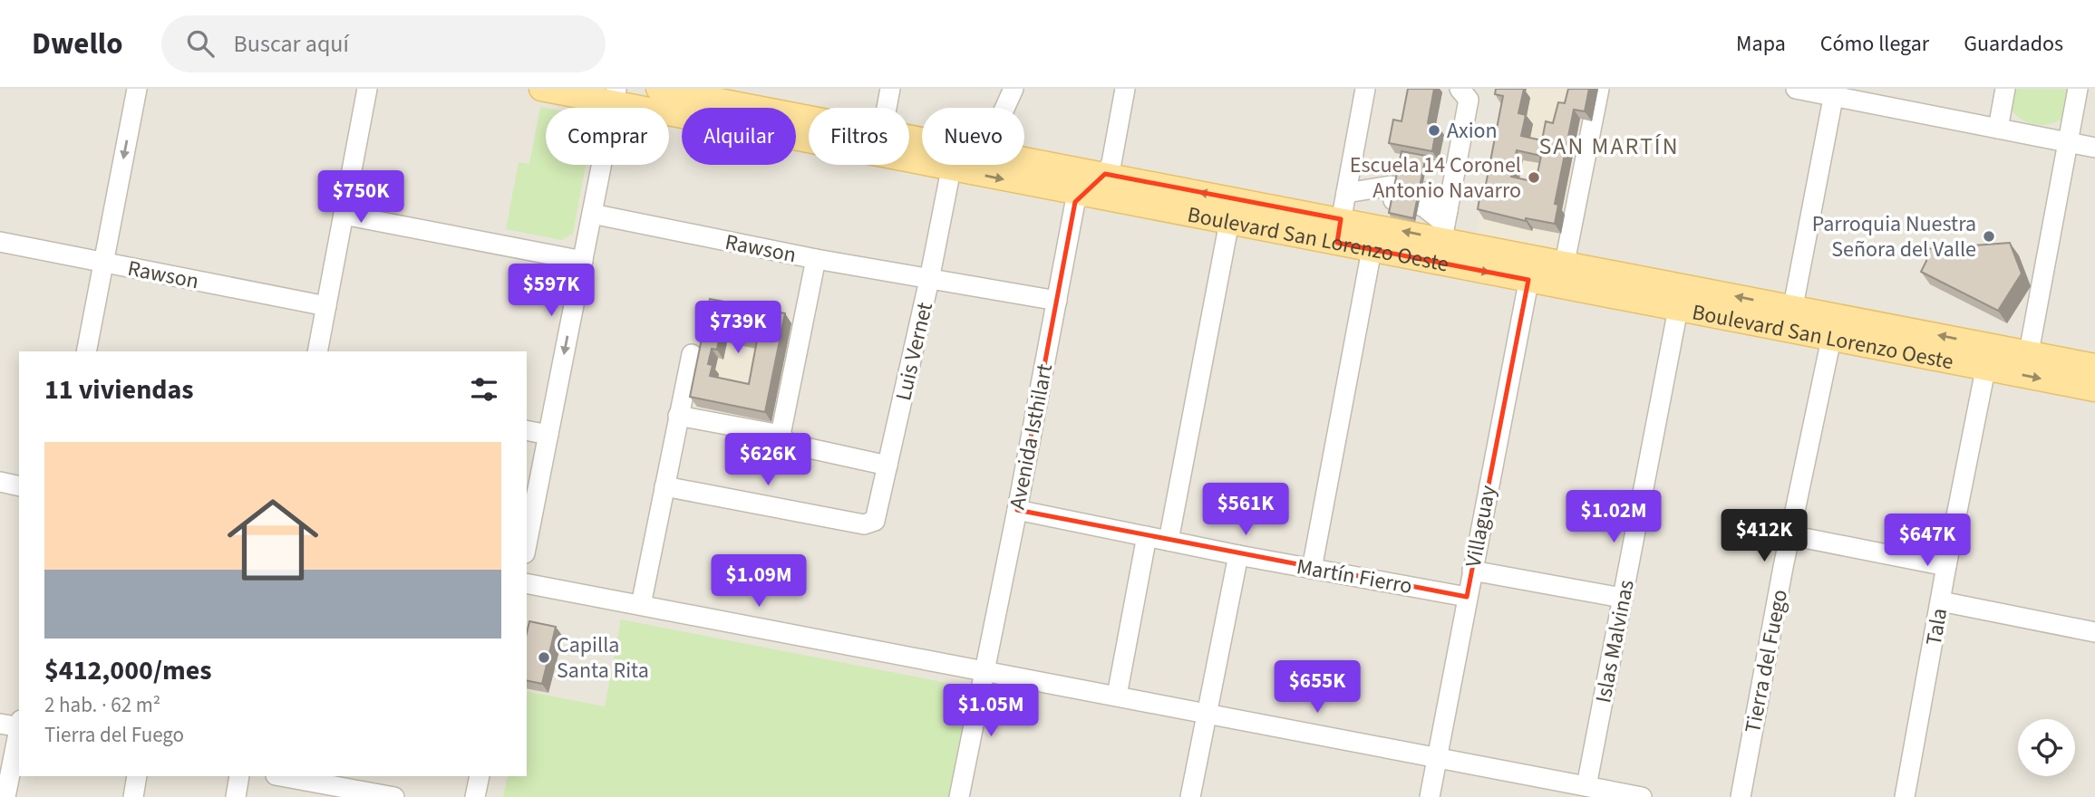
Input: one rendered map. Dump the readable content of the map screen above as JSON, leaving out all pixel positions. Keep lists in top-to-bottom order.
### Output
{
  "streets": {
    "main road": ["Boulevard San Lorenzo Oeste"],
    "street": [
      "Rawson",
      "Luis Vernet",
      "Avenida Isthilart",
      "Villaguay",
      "Martín Fierro",
      "Tala",
      "Islas Malvinas",
      "Tierra del Fuego"
    ]
  },
  "crossings": [
    ["Boulevard San Lorenzo Oeste", "Luis Vernet"],
    ["Boulevard San Lorenzo Oeste", "Avenida Isthilart"],
    ["Boulevard San Lorenzo Oeste", "Villaguay"],
    ["Boulevard San Lorenzo Oeste", "Tala"],
    ["Boulevard San Lorenzo Oeste", "Islas Malvinas"],
    ["Boulevard San Lorenzo Oeste", "Tierra del Fuego"],
    ["Rawson", "Luis Vernet"],
    ["Rawson", "Avenida Isthilart"],
    ["Avenida Isthilart", "Martín Fierro"],
    ["Villaguay", "Martín Fierro"]
  ],
  "districts": ["SAN MARTÍN"],
  "places": [
    "Axion",
    "Escuela 14 Coronel Antonio Navarro",
    "Parroquia Nuestra Señora del Valle",
    "Capilla Santa Rita"
  ],
  "page": {
    "header": "Dwello",
    "search": "Buscar aquí",
    "nav": ["Mapa", "Cómo llegar", "Guardados"],
    "chip": [
      "Comprar",
      "Alquilar",
      "Filtros",
      "Nuevo"
    ],
    "price": [
      "$750K",
      "$597K",
      "$739K",
      "$626K",
      "$561K",
      "$1.02M",
      "$412K",
      "$647K",
      "$1.09M",
      "$655K",
      "$1.05M"
    ],
    "heading": "11 viviendas",
    "list": [
      {
        "name": "$412,000/mes",
        "note": "2 hab. · 62 m² · Tierra del Fuego"
      }
    ]
  }
}
